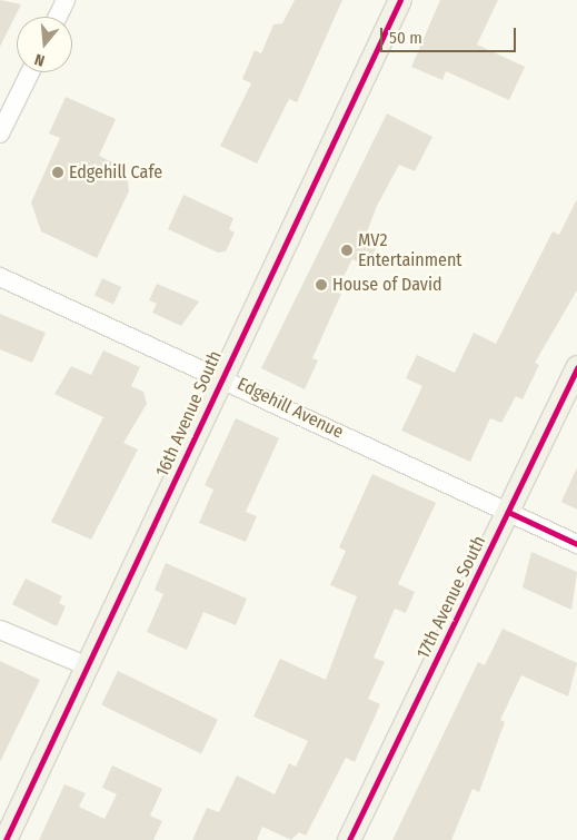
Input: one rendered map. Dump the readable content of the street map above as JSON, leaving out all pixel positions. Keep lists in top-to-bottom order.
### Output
{
  "streets": {
    "main road": ["16th Avenue South", "17th Avenue South"],
    "street": ["Edgehill Avenue"]
  },
  "crossings": [
    ["Edgehill Avenue", "16th Avenue South"],
    ["Edgehill Avenue", "17th Avenue South"]
  ],
  "places": ["Edgehill Cafe", "MV2 Entertainment", "House of David"],
  "scale_bar": "50 m",
  "north": "bottom"
}
